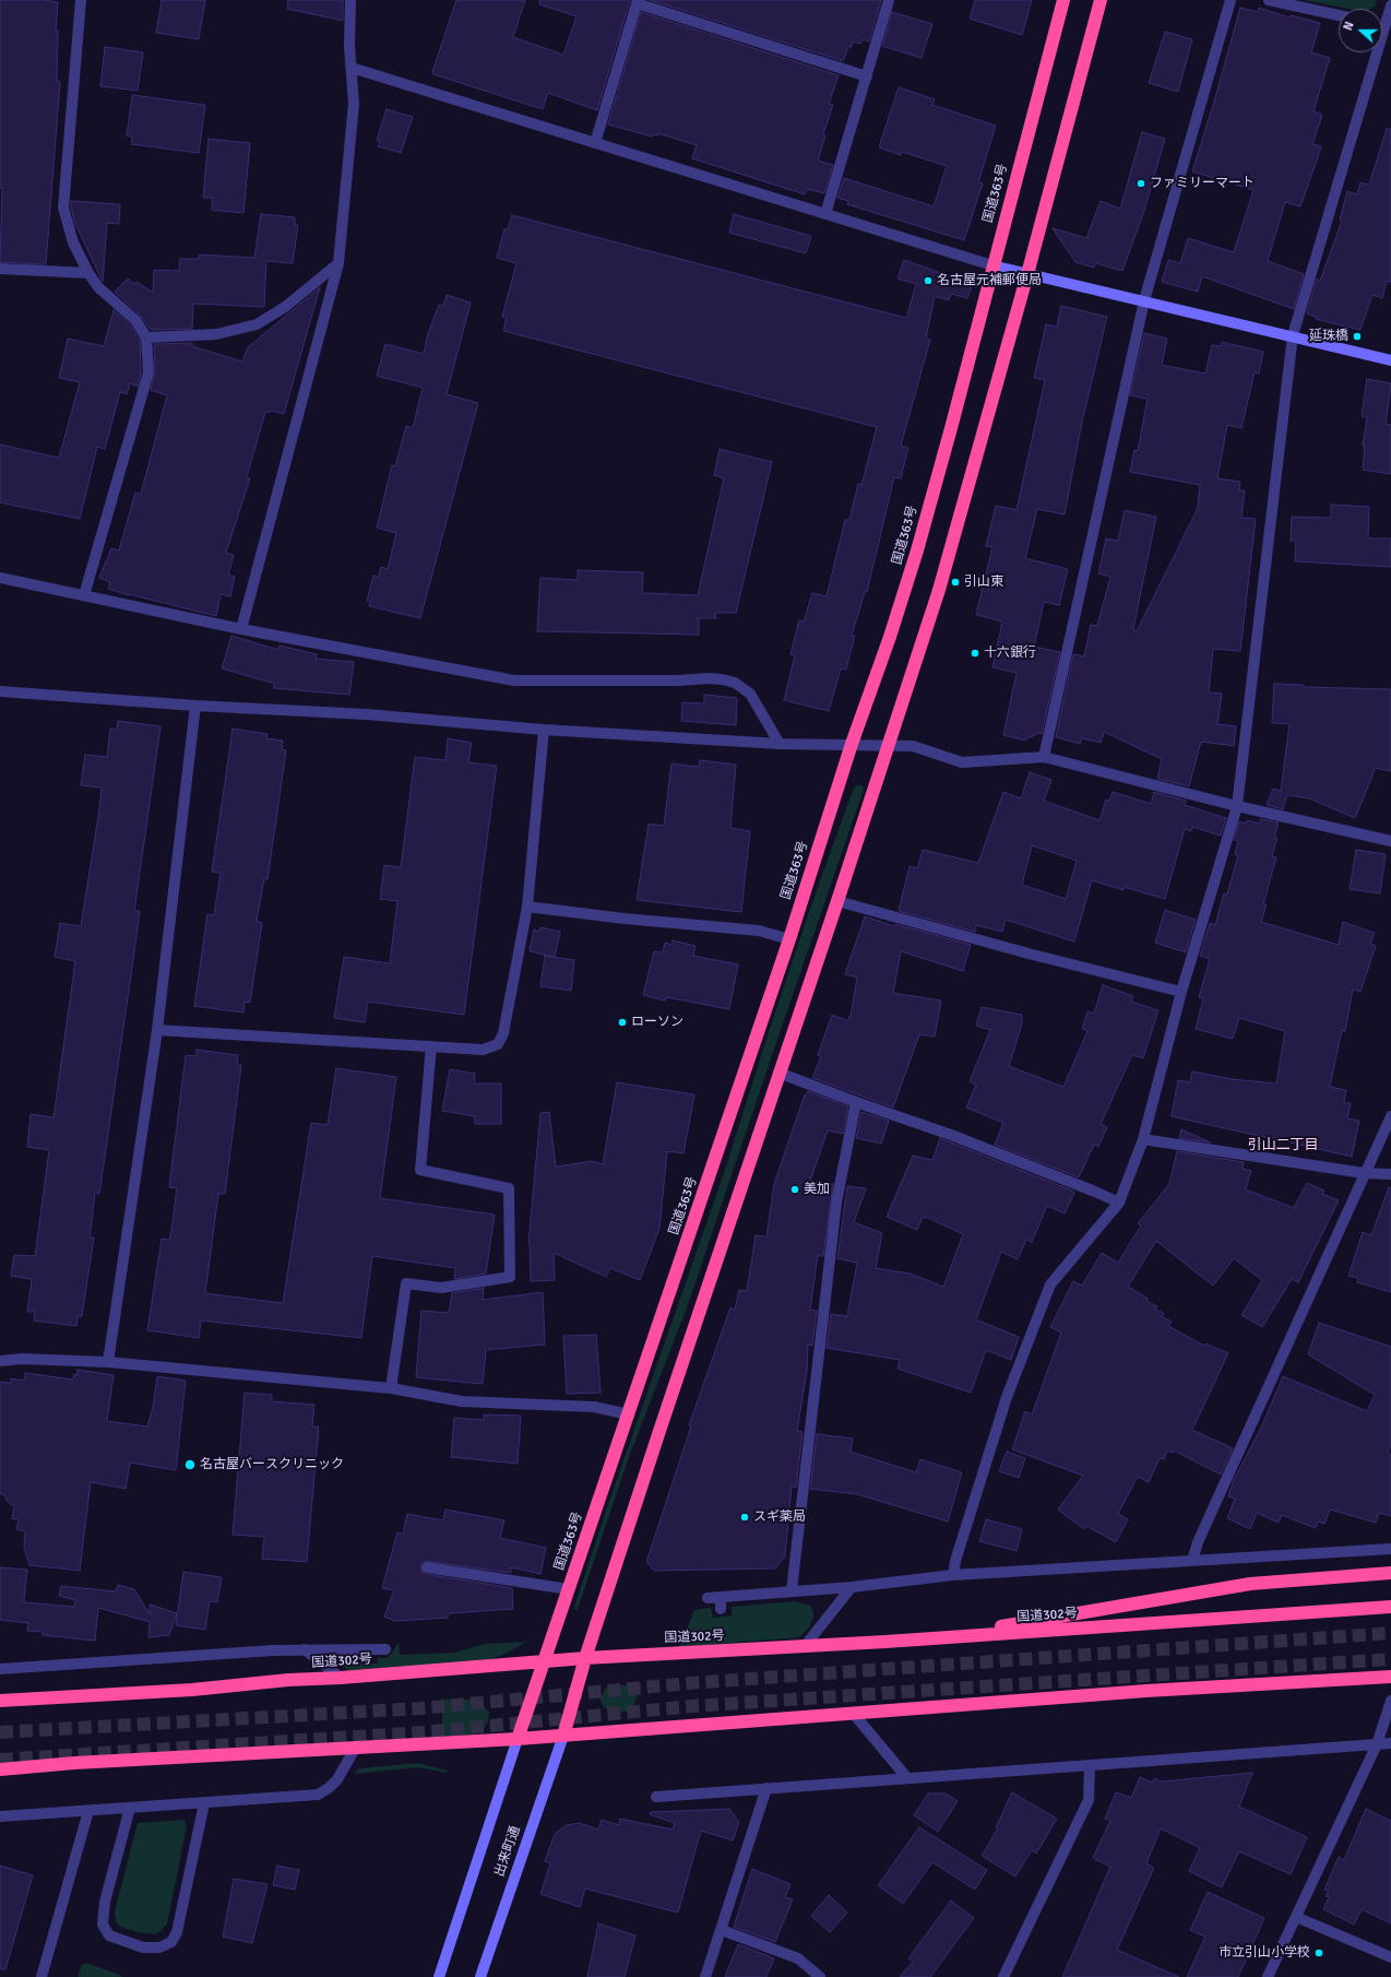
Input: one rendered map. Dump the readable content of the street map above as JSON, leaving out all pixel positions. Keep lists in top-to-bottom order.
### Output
{
  "streets": {
    "highway": ["国道363号", "国道302号"],
    "main road": ["出来町通"]
  },
  "crossings": [
    ["国道363号", "国道302号"],
    ["国道363号", "出来町通"]
  ],
  "districts": ["引山二丁目"],
  "places": [
    "ファミリーマート",
    "名古屋元補郵便局",
    "延珠橋",
    "引山東",
    "十六銀行",
    "ローソン",
    "美加",
    "名古屋バースクリニック",
    "スギ薬局",
    "市立引山小学校"
  ],
  "north": "left"
}
